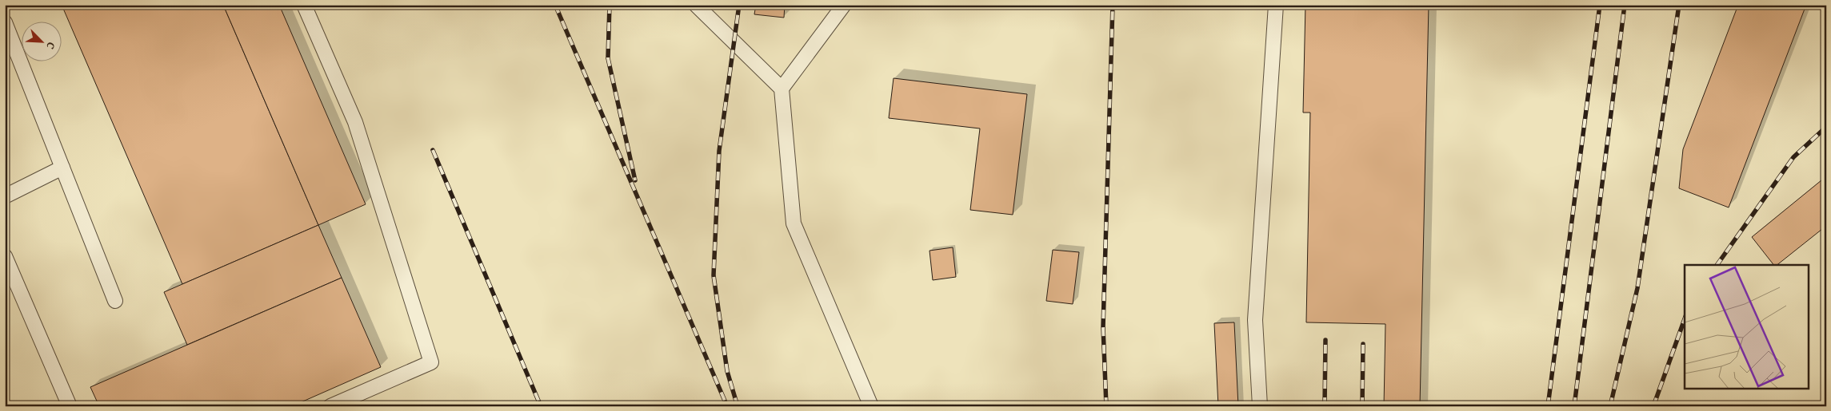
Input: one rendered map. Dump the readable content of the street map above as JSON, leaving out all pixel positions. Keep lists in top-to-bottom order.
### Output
{
  "north": "bottom right"
}
